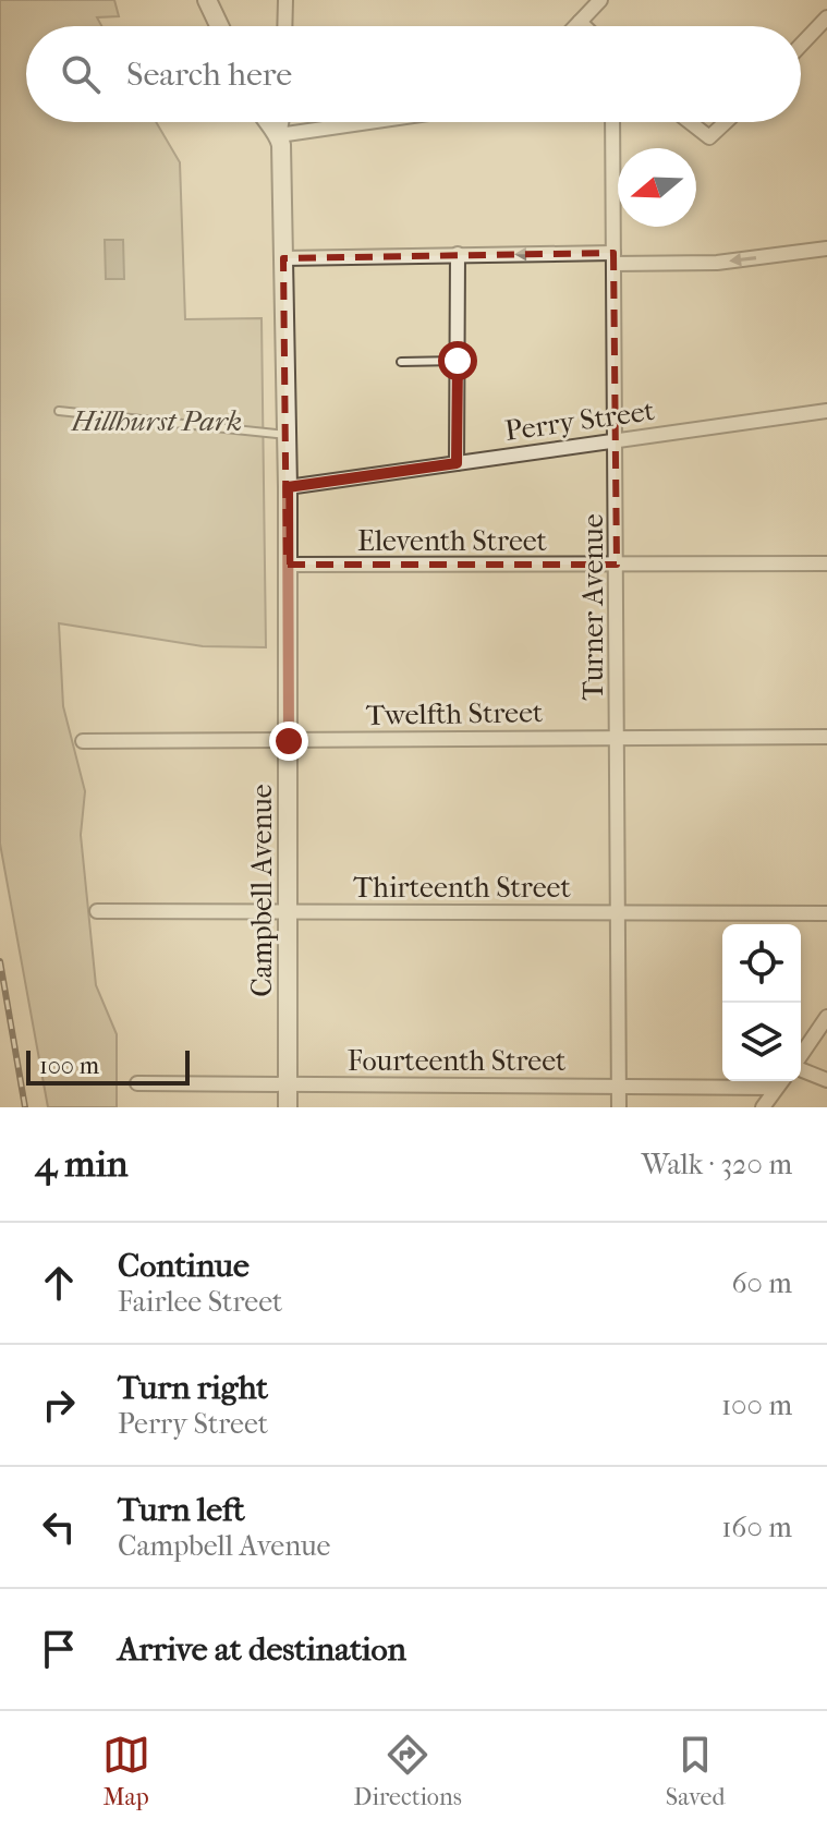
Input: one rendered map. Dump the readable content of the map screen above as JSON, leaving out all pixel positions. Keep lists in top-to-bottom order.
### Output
{
  "streets": {
    "street": [
      "Perry Street",
      "Eleventh Street",
      "Turner Avenue",
      "Twelfth Street",
      "Thirteenth Street",
      "Campbell Avenue",
      "Fourteenth Street"
    ]
  },
  "crossings": [
    ["Perry Street", "Turner Avenue"],
    ["Perry Street", "Campbell Avenue"],
    ["Eleventh Street", "Turner Avenue"],
    ["Eleventh Street", "Campbell Avenue"],
    ["Turner Avenue", "Twelfth Street"],
    ["Turner Avenue", "Thirteenth Street"],
    ["Turner Avenue", "Fourteenth Street"],
    ["Twelfth Street", "Campbell Avenue"],
    ["Thirteenth Street", "Campbell Avenue"],
    ["Campbell Avenue", "Fourteenth Street"]
  ],
  "parks": ["Hillhurst Park"],
  "scale_bar": "100 m",
  "north": "left",
  "page": {
    "search": "Search here",
    "scale": "100 m",
    "heading": ["4 min", "Walk · 320 m"],
    "list": [
      ["Continue", "Fairlee Street", "60 m"],
      ["Turn right", "Perry Street", "100 m"],
      ["Turn left", "Campbell Avenue", "160 m"],
      "Arrive at destination"
    ],
    "nav": ["Map", "Directions", "Saved"]
  }
}
